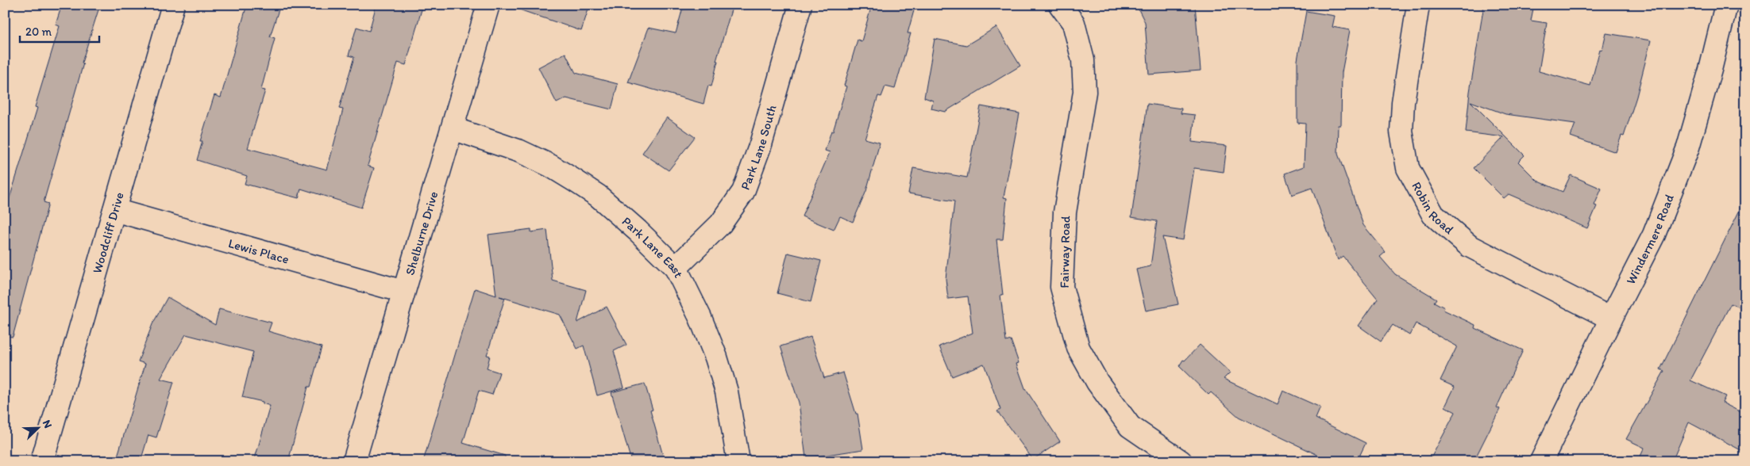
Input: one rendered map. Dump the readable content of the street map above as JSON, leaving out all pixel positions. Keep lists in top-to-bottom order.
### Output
{
  "streets": {
    "street": [
      "Park Lane South",
      "Robin Road",
      "Woodcliff Drive",
      "Shelburne Drive",
      "Windermere Road",
      "Park Lane East",
      "Lewis Place",
      "Fairway Road"
    ]
  },
  "crossings": [
    ["Park Lane South", "Park Lane East"],
    ["Robin Road", "Windermere Road"],
    ["Woodcliff Drive", "Lewis Place"],
    ["Shelburne Drive", "Park Lane East"],
    ["Shelburne Drive", "Lewis Place"]
  ],
  "scale_bar": "20 m",
  "north": "top right"
}
